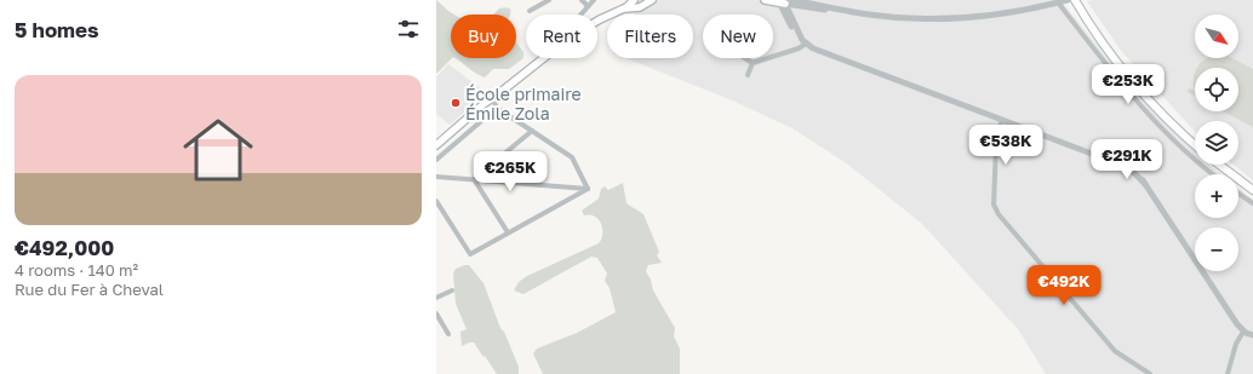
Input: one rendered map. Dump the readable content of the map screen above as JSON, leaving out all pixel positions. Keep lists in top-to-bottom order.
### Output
{
  "places": ["École primaire Émile Zola"],
  "north": "bottom right",
  "page": {
    "heading": "5 homes",
    "map_buttons": ["+", "−"],
    "chip": [
      "Buy",
      "Rent",
      "Filters",
      "New"
    ],
    "list": [
      {
        "name": "€492,000",
        "note": "4 rooms · 140 m² · Rue du Fer à Cheval"
      }
    ],
    "price": [
      "€253K",
      "€538K",
      "€291K",
      "€265K",
      "€492K"
    ]
  }
}
